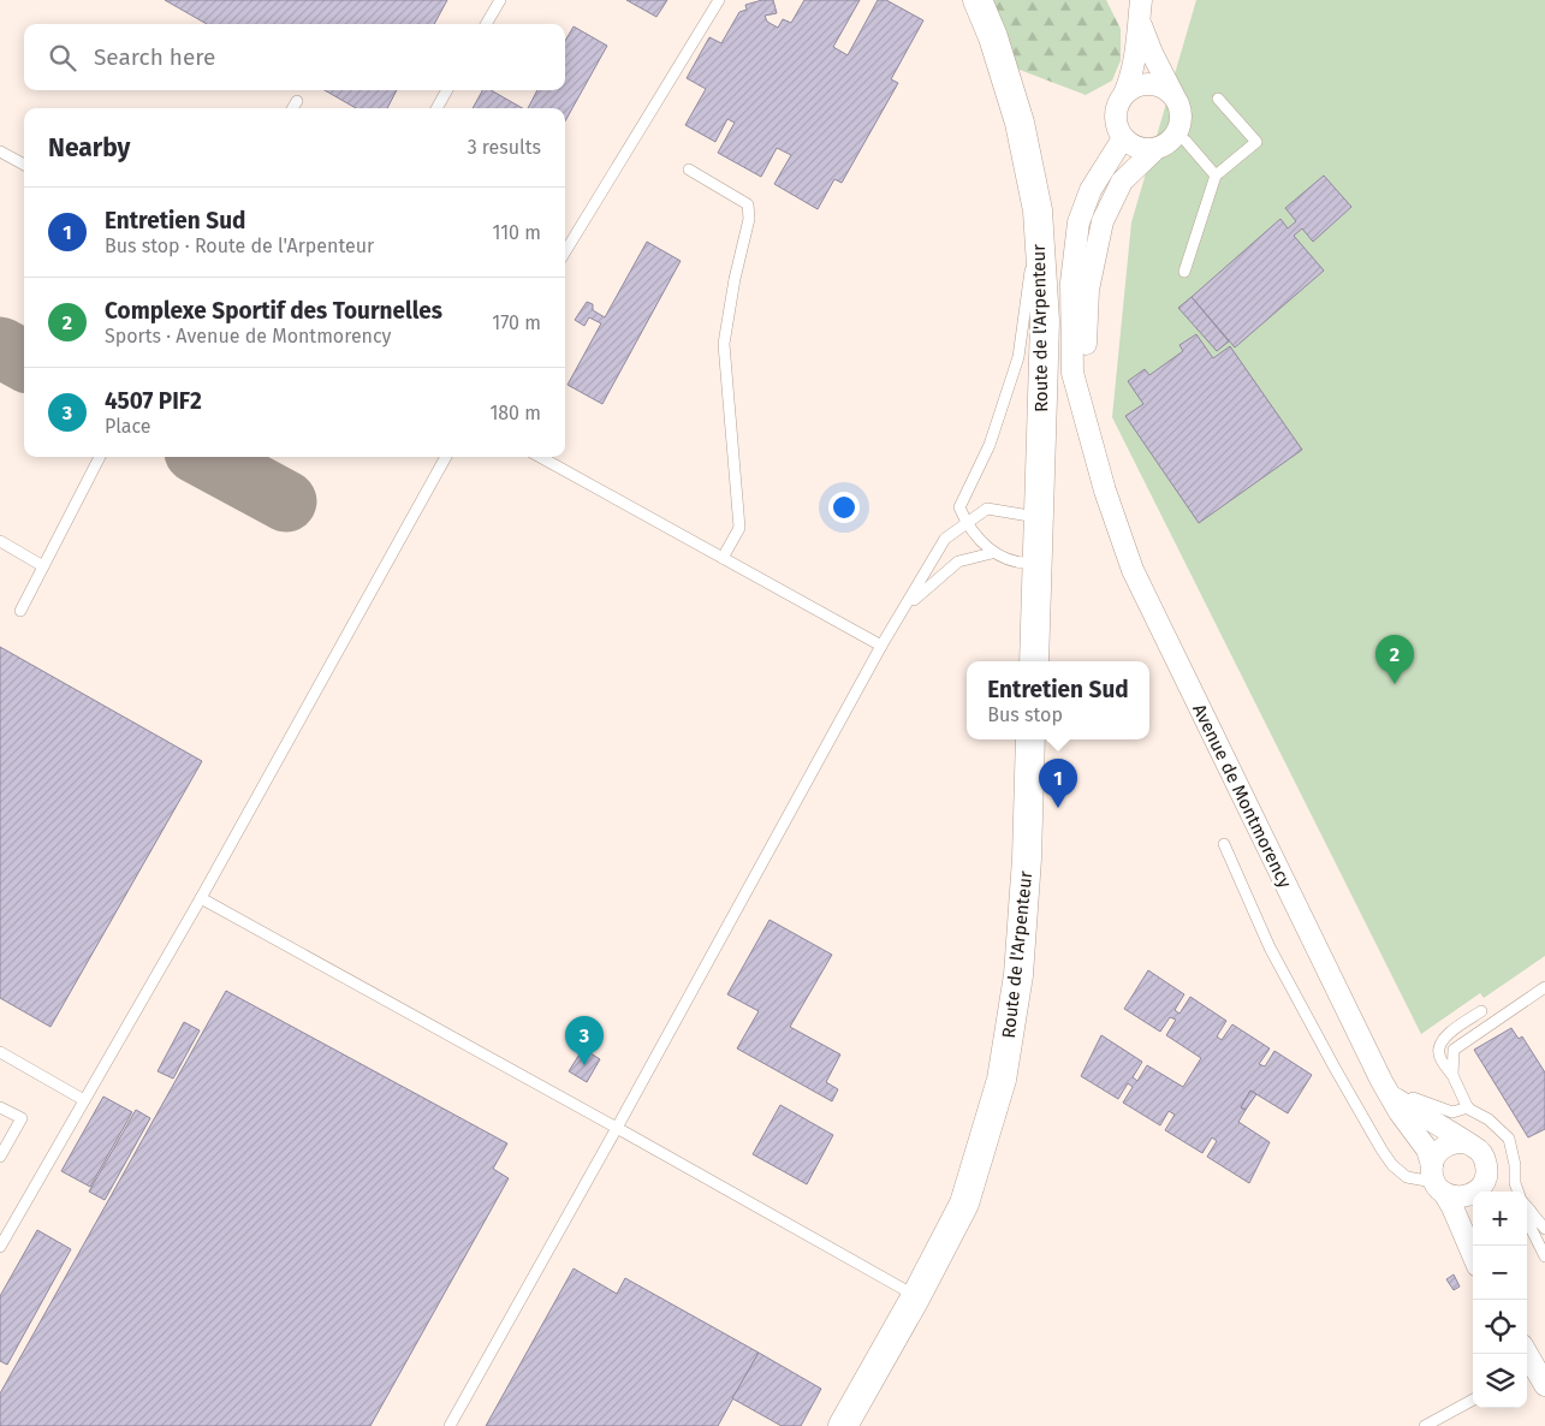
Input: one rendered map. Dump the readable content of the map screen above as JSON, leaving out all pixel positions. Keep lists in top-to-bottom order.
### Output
{
  "streets": {
    "main road": ["Route de l'Arpenteur"],
    "street": ["Avenue de Montmorency"]
  },
  "page": {
    "search": "Search here",
    "heading": ["Nearby", "3 results"],
    "list": [
      {
        "mark": "1",
        "name": "Entretien Sud",
        "note": "Bus stop · Route de l'Arpenteur",
        "value": "110 m"
      },
      {
        "mark": "2",
        "name": "Complexe Sportif des Tournelles",
        "note": "Sports · Avenue de Montmorency",
        "value": "170 m"
      },
      {
        "mark": "3",
        "name": "4507 PIF2",
        "note": "Place",
        "value": "180 m"
      }
    ],
    "pins": ["2", "1", "3"],
    "popup": ["Entretien Sud", "Bus stop"],
    "map_buttons": ["+", "−"]
  }
}
